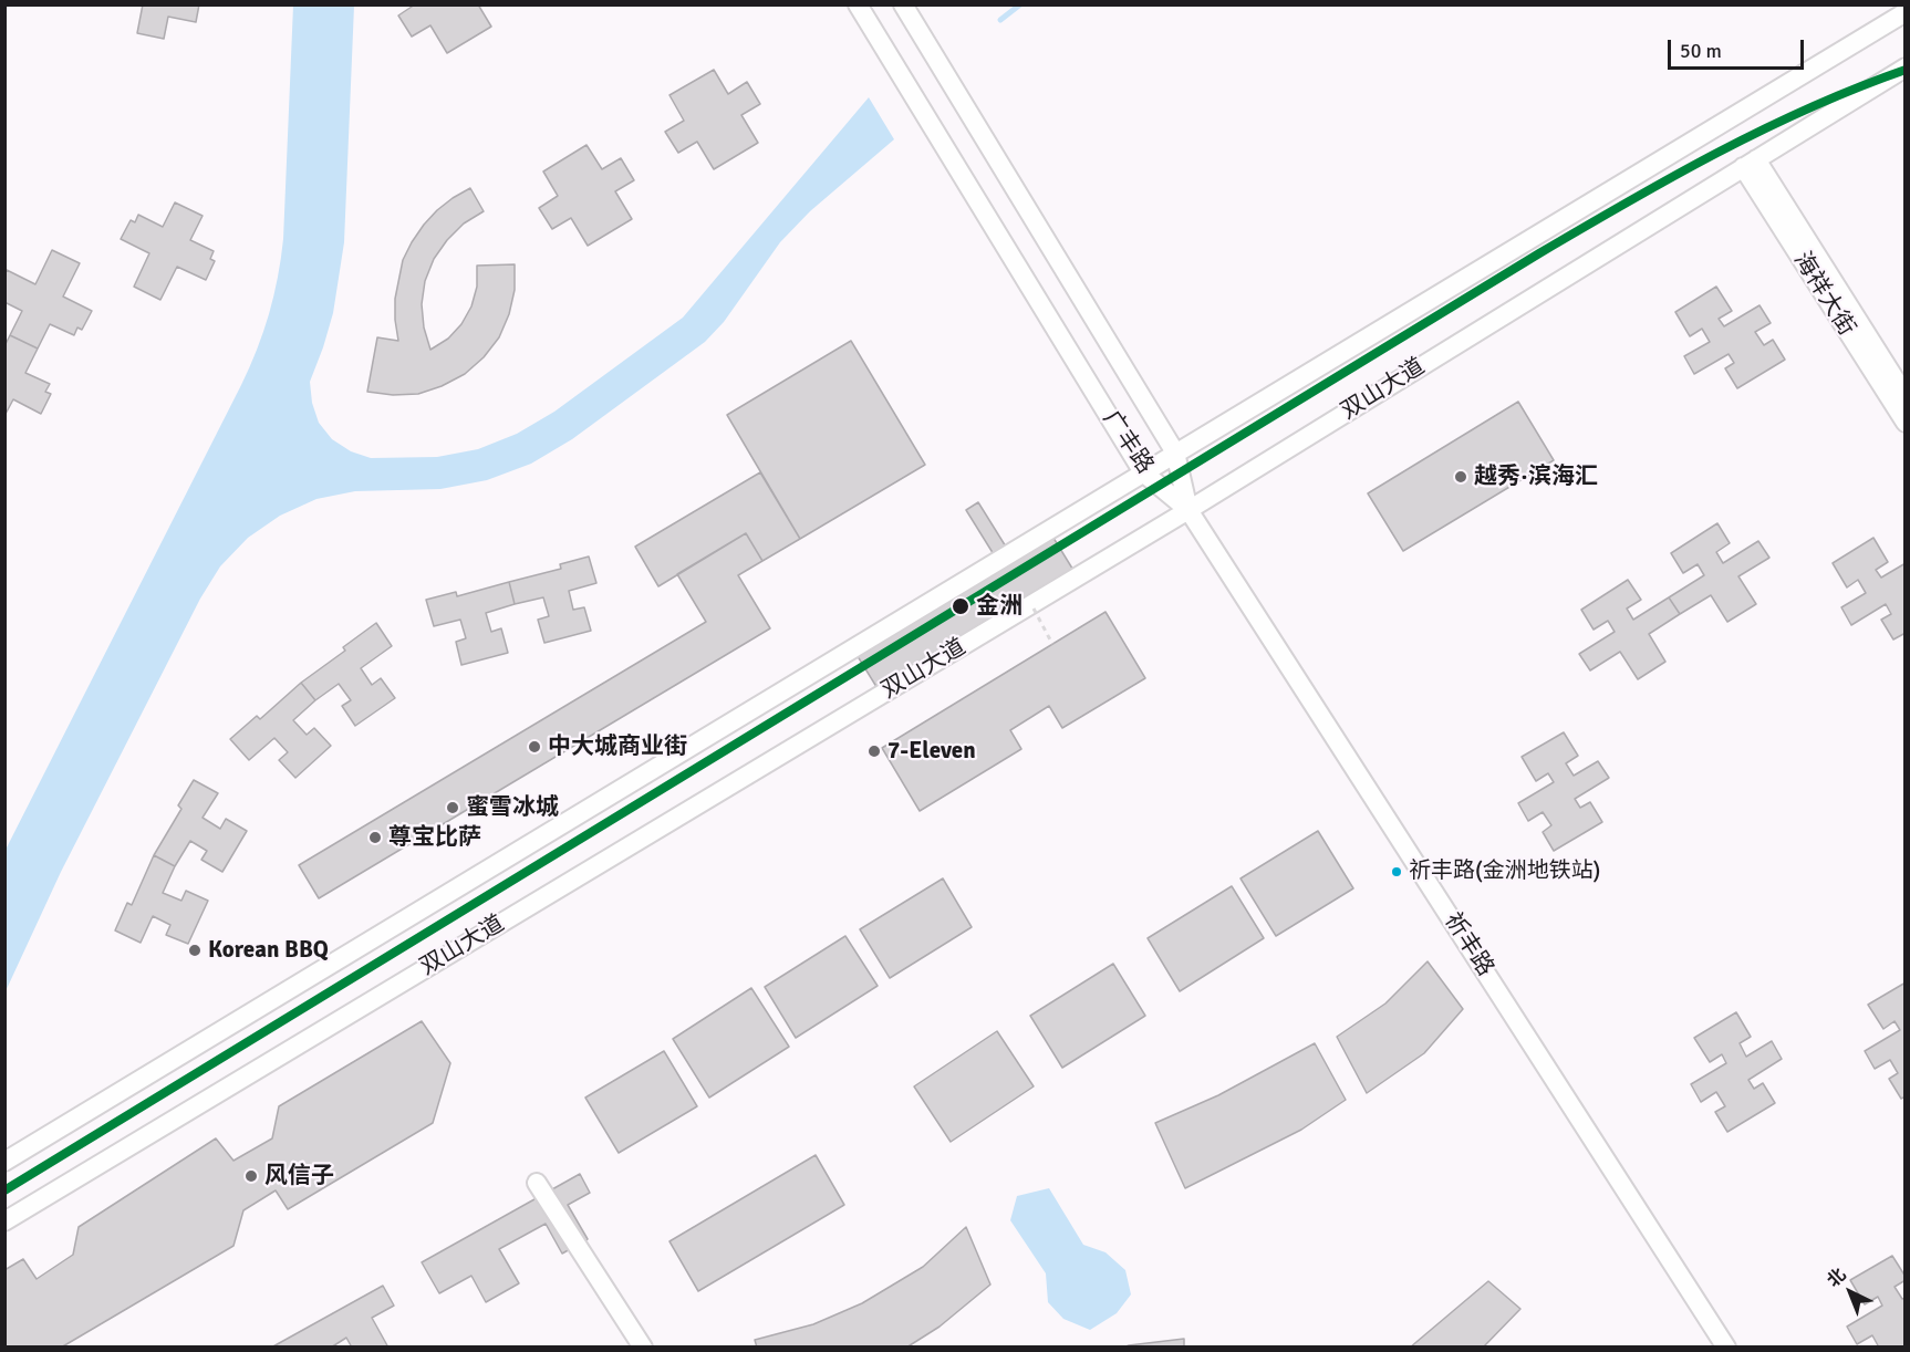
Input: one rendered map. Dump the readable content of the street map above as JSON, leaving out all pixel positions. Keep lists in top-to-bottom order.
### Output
{
  "streets": {
    "street": [
      "海祥大街",
      "双山大道",
      "广丰路",
      "祈丰路"
    ]
  },
  "crossings": [
    ["海祥大街", "双山大道"],
    ["双山大道", "广丰路"],
    ["双山大道", "祈丰路"],
    ["广丰路", "祈丰路"]
  ],
  "places": [
    "越秀·滨海汇",
    "金洲",
    "中大城商业街",
    "7-Eleven",
    "蜜雪冰城",
    "尊宝比萨",
    "祈丰路(金洲地铁站)",
    "Korean BBQ",
    "风信子"
  ],
  "scale_bar": "50 m",
  "north": "top left"
}
